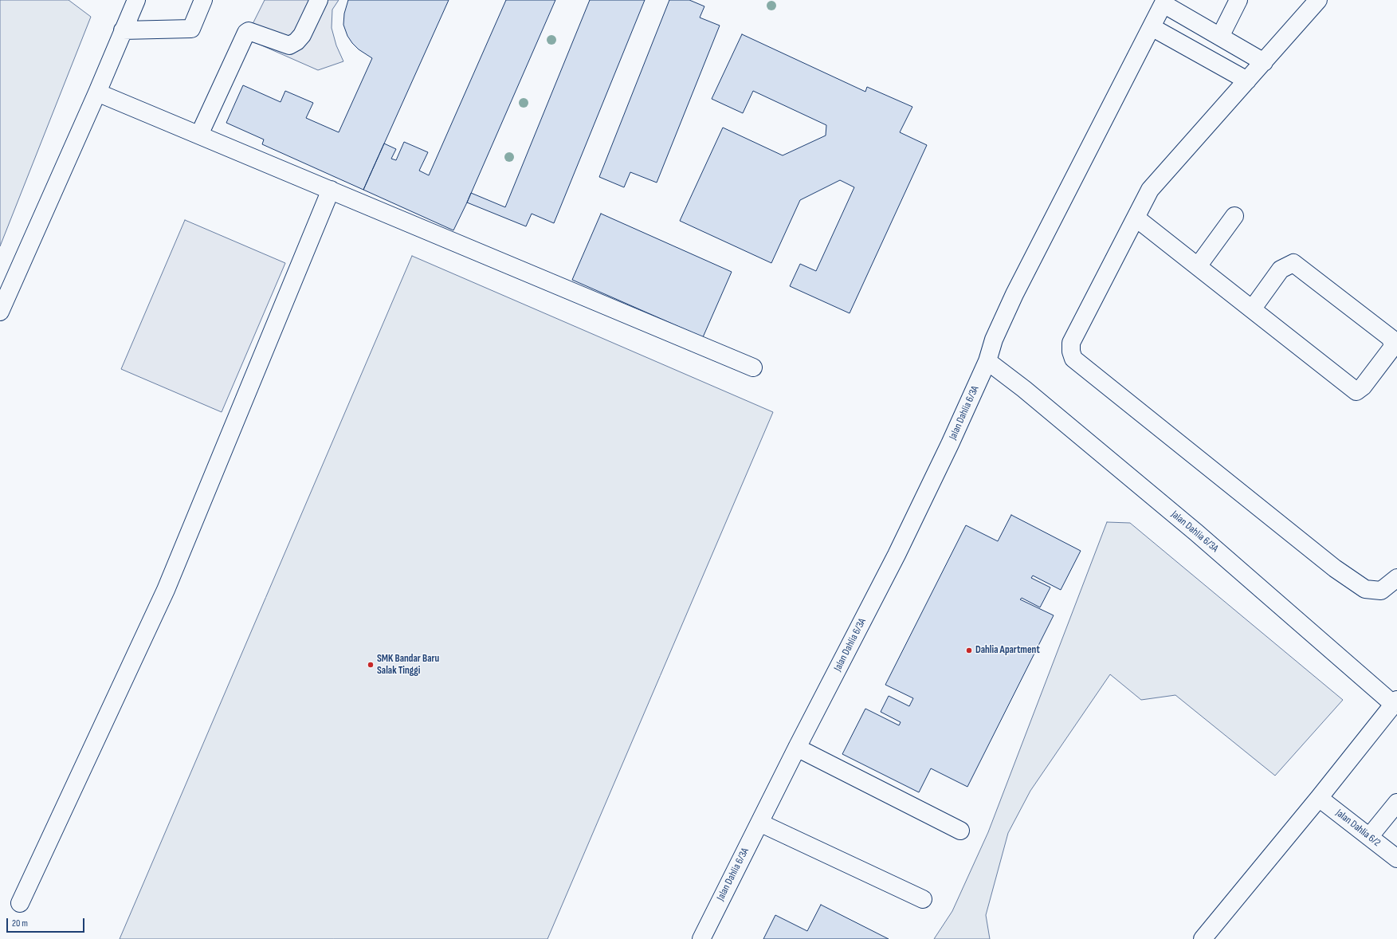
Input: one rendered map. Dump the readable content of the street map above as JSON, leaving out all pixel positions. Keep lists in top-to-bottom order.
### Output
{
  "streets": {
    "street": ["Jalan Dahlia 6/3A", "Jalan Dahlia 6/2"]
  },
  "places": ["Dahlia Apartment", "SMK Bandar Baru Salak Tinggi"],
  "scale_bar": "20 m"
}
